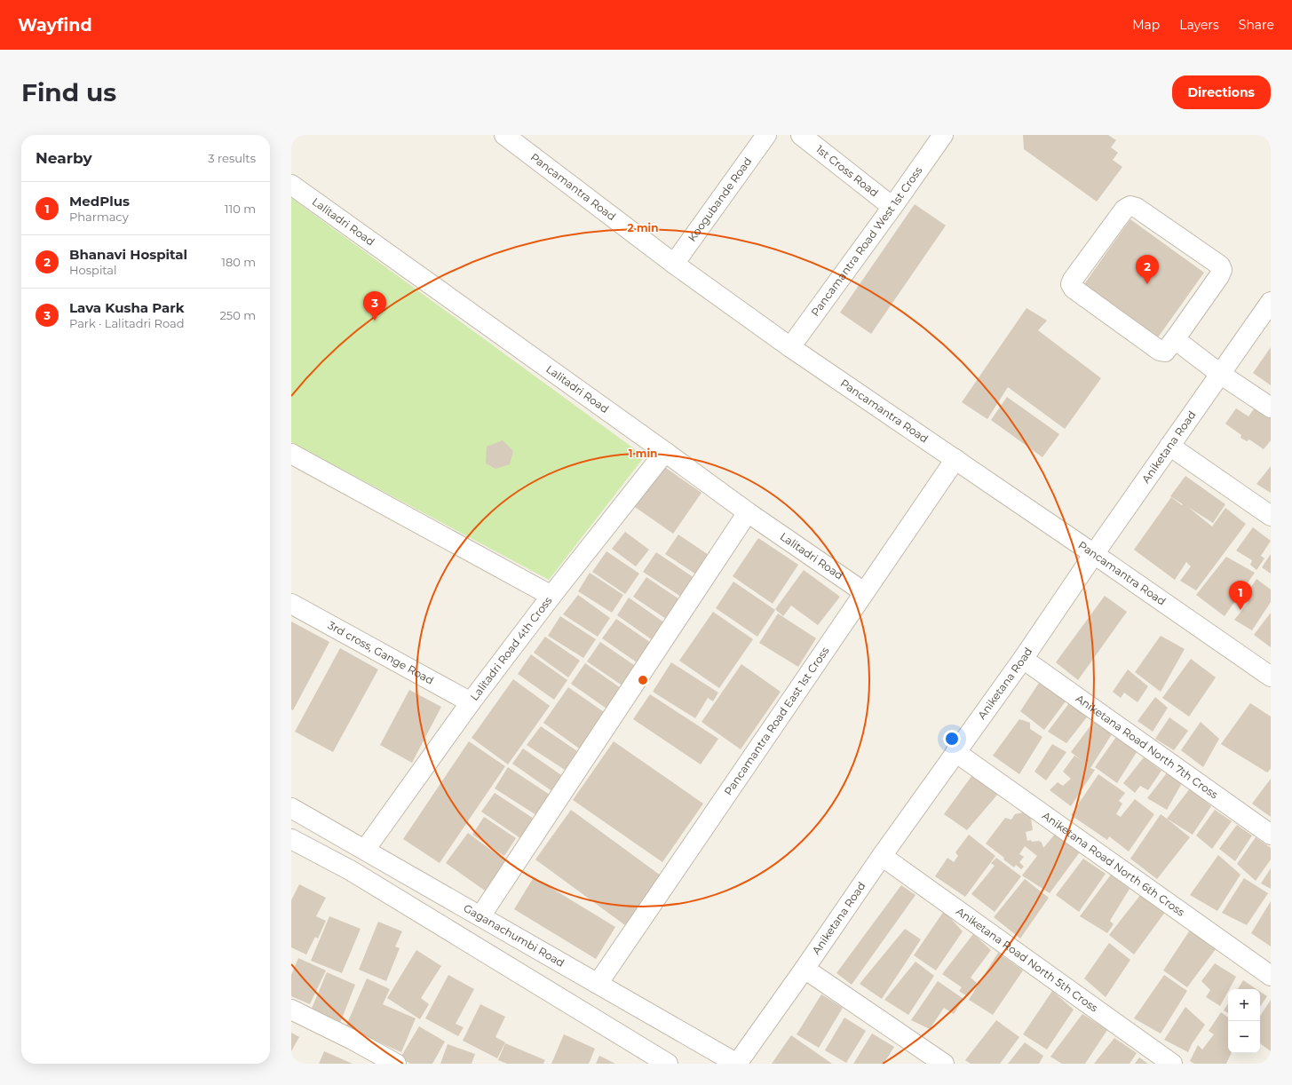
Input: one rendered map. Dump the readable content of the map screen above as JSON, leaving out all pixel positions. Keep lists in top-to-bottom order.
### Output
{
  "streets": {
    "street": [
      "1st Cross Road",
      "Pancamantra Road",
      "Koogubande Road",
      "Lalitadri Road",
      "Pancamantra Road West 1st Cross",
      "Aniketana Road",
      "Lalitadri Road 4th Cross",
      "3rd cross, Gange Road",
      "Pancamantra Road East 1st Cross",
      "Aniketana Road North 7th Cross",
      "Aniketana Road North 6th Cross",
      "Gaganachumbi Road",
      "Aniketana Road North 5th Cross"
    ]
  },
  "crossings": [
    ["1st Cross Road", "Pancamantra Road West 1st Cross"],
    ["Pancamantra Road", "Koogubande Road"],
    ["Pancamantra Road", "Pancamantra Road West 1st Cross"],
    ["Pancamantra Road", "Aniketana Road"],
    ["Pancamantra Road", "Pancamantra Road East 1st Cross"],
    ["Lalitadri Road", "Lalitadri Road 4th Cross"],
    ["Lalitadri Road", "Pancamantra Road East 1st Cross"],
    ["Aniketana Road", "Aniketana Road North 7th Cross"],
    ["Aniketana Road", "Aniketana Road North 6th Cross"],
    ["Aniketana Road", "Gaganachumbi Road"],
    ["Aniketana Road", "Aniketana Road North 5th Cross"],
    ["Lalitadri Road 4th Cross", "3rd cross, Gange Road"],
    ["Lalitadri Road 4th Cross", "Gaganachumbi Road"],
    ["Pancamantra Road East 1st Cross", "Gaganachumbi Road"]
  ],
  "page": {
    "header": "Wayfind",
    "nav": ["Map", "Layers", "Share"],
    "buttons": "Directions",
    "title": "Find us",
    "heading": ["Nearby", "3 results"],
    "list": [
      {
        "mark": "1",
        "name": "MedPlus",
        "note": "Pharmacy",
        "value": "110 m"
      },
      {
        "mark": "2",
        "name": "Bhanavi Hospital",
        "note": "Hospital",
        "value": "180 m"
      },
      {
        "mark": "3",
        "name": "Lava Kusha Park",
        "note": "Park · Lalitadri Road",
        "value": "250 m"
      }
    ],
    "pins": ["2", "3", "1"],
    "map_buttons": ["+", "−"]
  },
  "rings": ["2 min", "1 min"]
}
